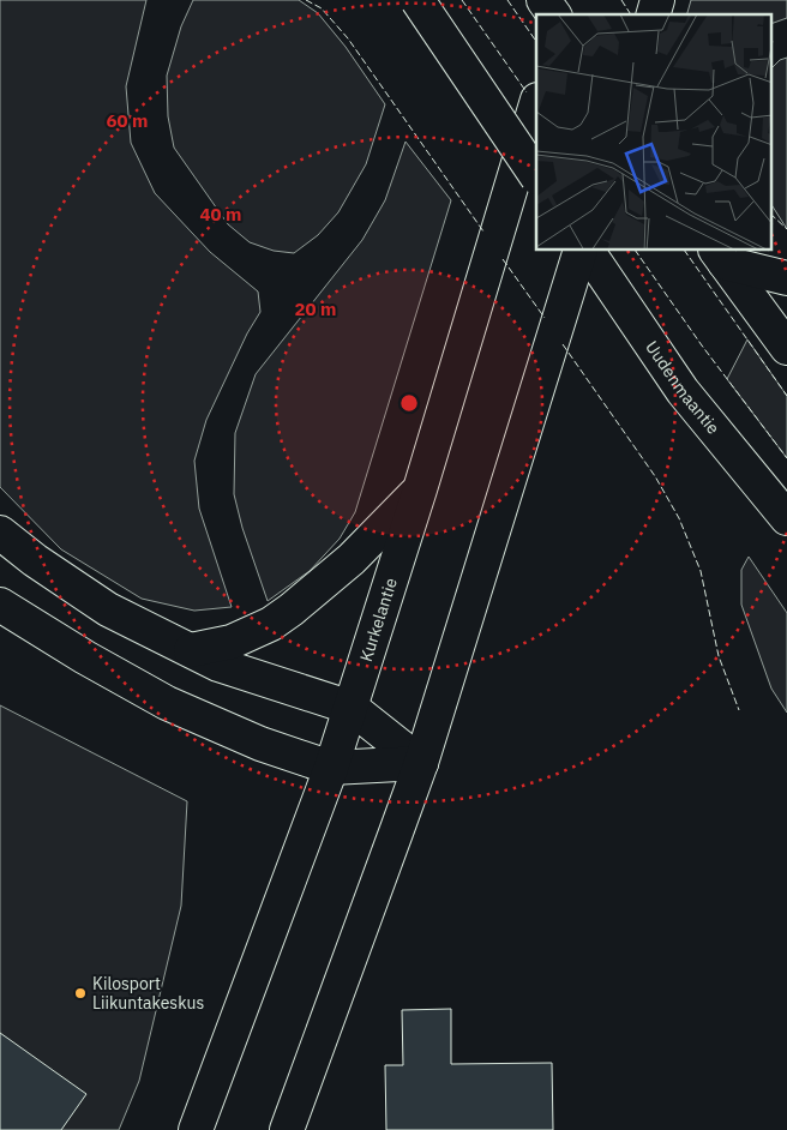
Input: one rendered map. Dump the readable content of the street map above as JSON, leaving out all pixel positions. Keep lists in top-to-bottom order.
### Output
{
  "streets": {
    "main road": ["Uudenmaantie", "Kurkelantie"]
  },
  "places": ["Kilosport Liikuntakeskus"],
  "rings": ["60 m", "40 m", "20 m"]
}
